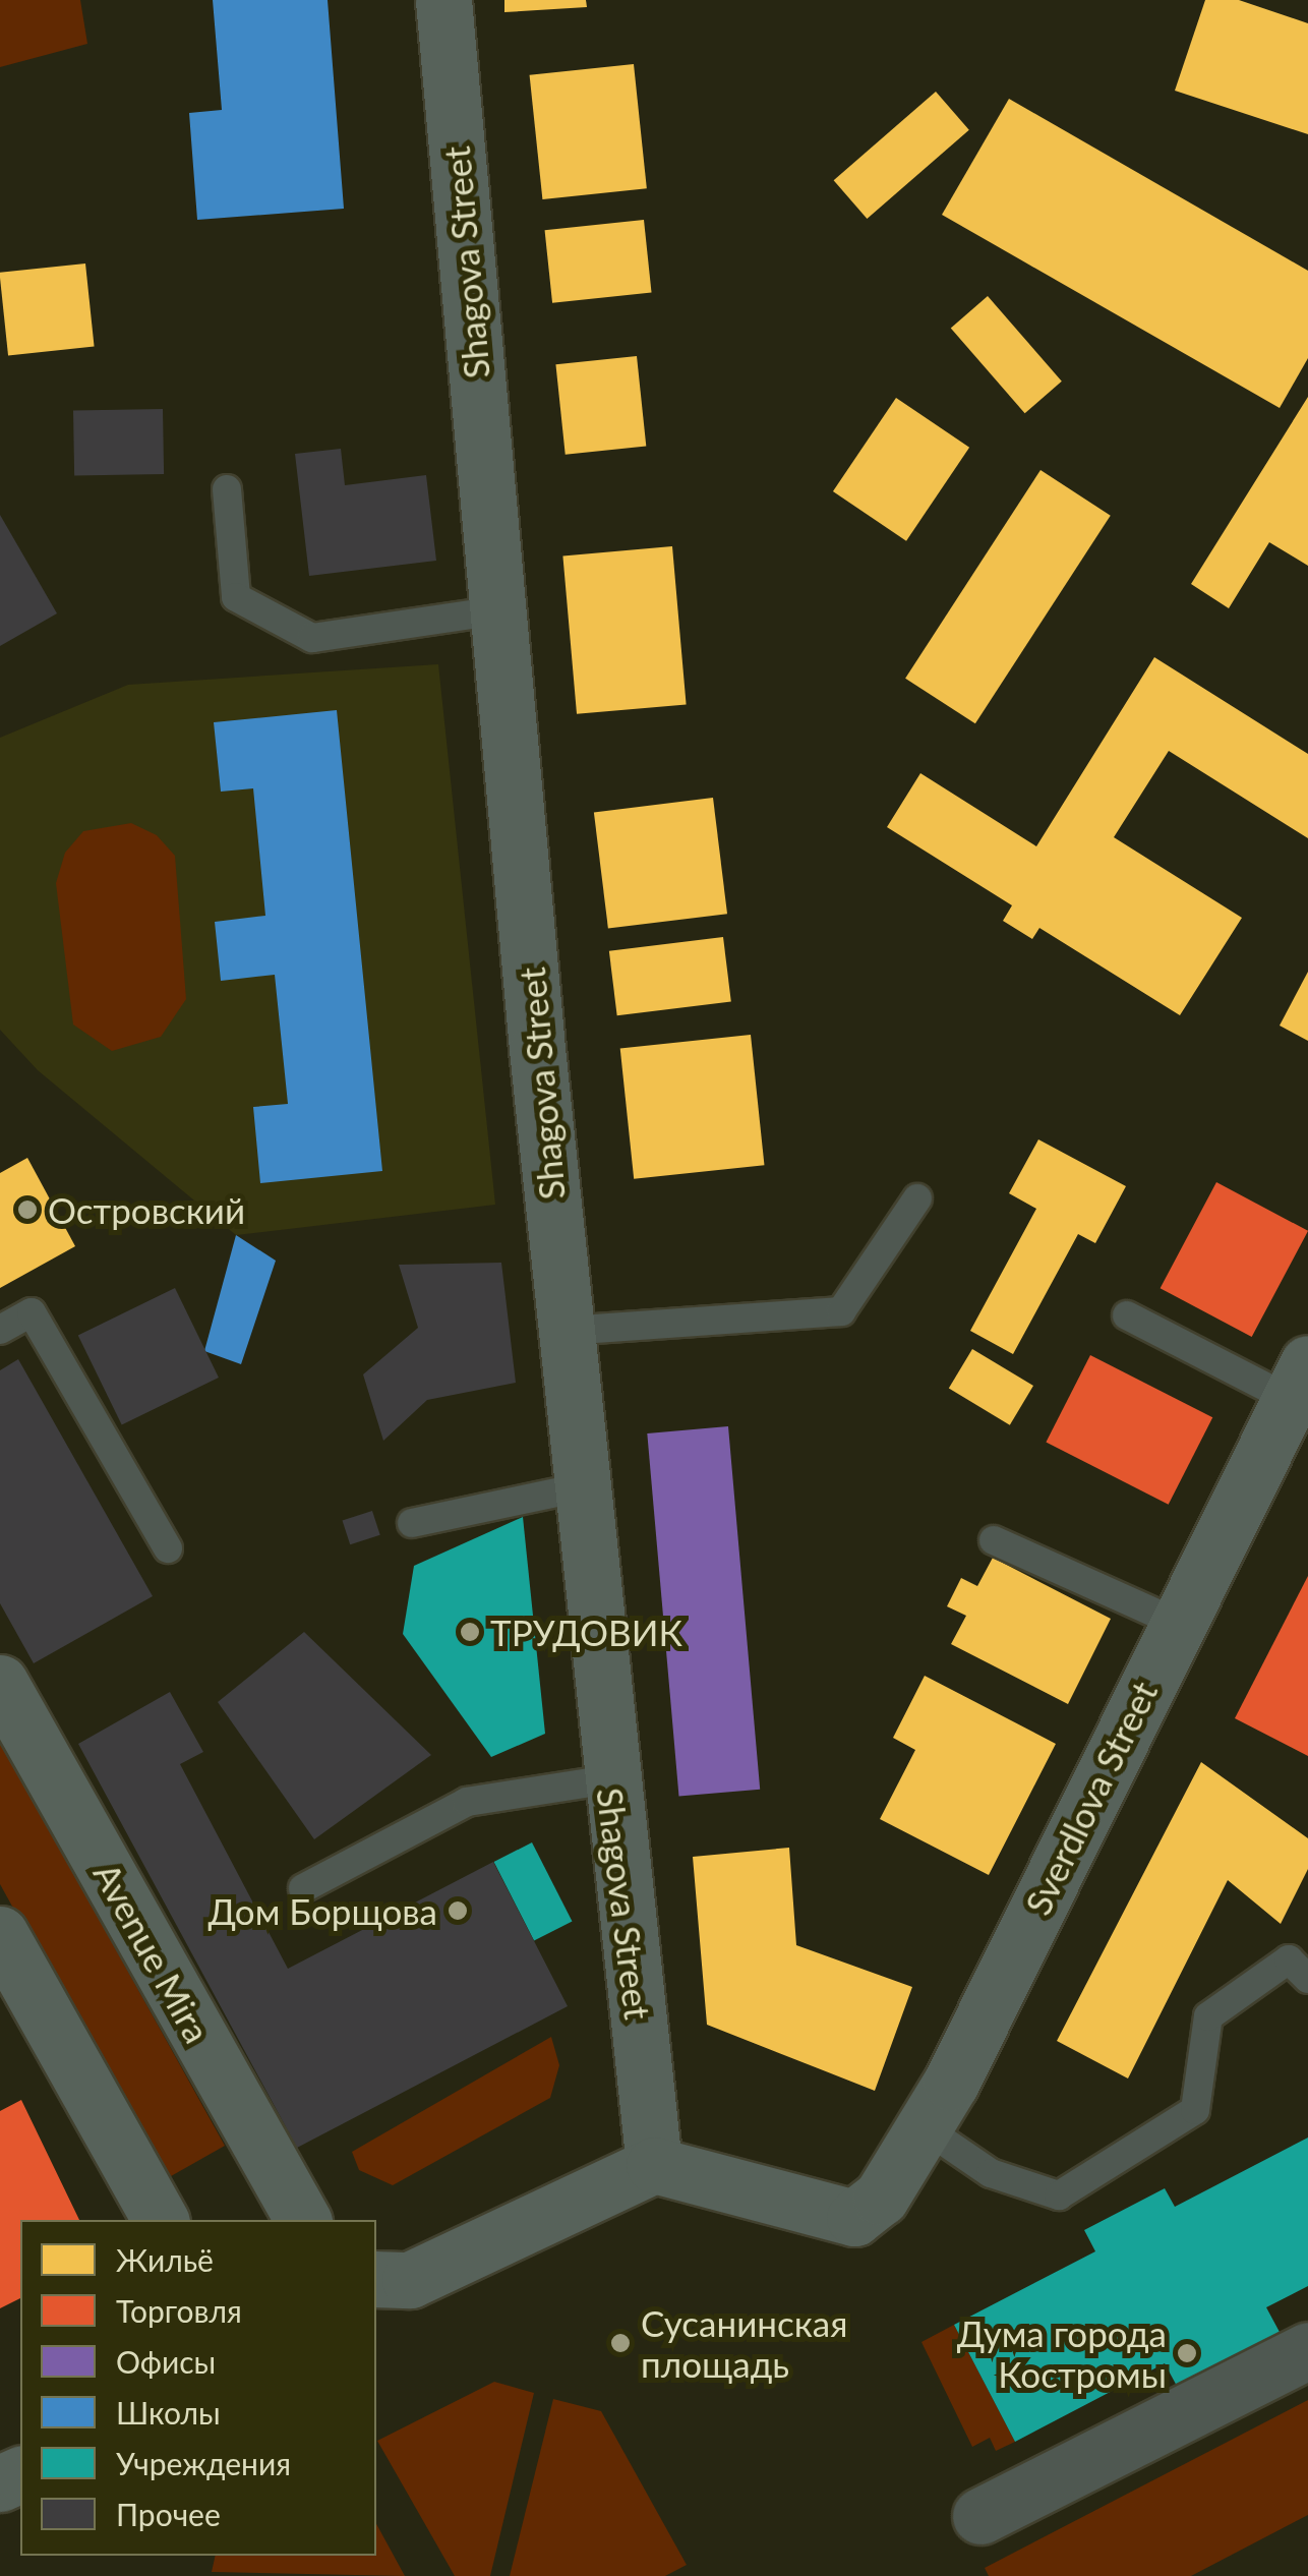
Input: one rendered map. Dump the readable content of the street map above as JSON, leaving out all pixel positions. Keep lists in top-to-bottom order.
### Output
{
  "streets": {
    "street": ["Shagova Street", "Sverdlova Street", "Avenue Mira"]
  },
  "crossings": [
    ["Shagova Street", "Sverdlova Street"]
  ],
  "places": [
    "Островский",
    "ТРУДОВИК",
    "Дом Борщова",
    "Сусанинская площадь",
    "Дума города Костромы"
  ],
  "legend": [
    "Жильё",
    "Торговля",
    "Офисы",
    "Школы",
    "Учреждения",
    "Прочее"
  ]
}
